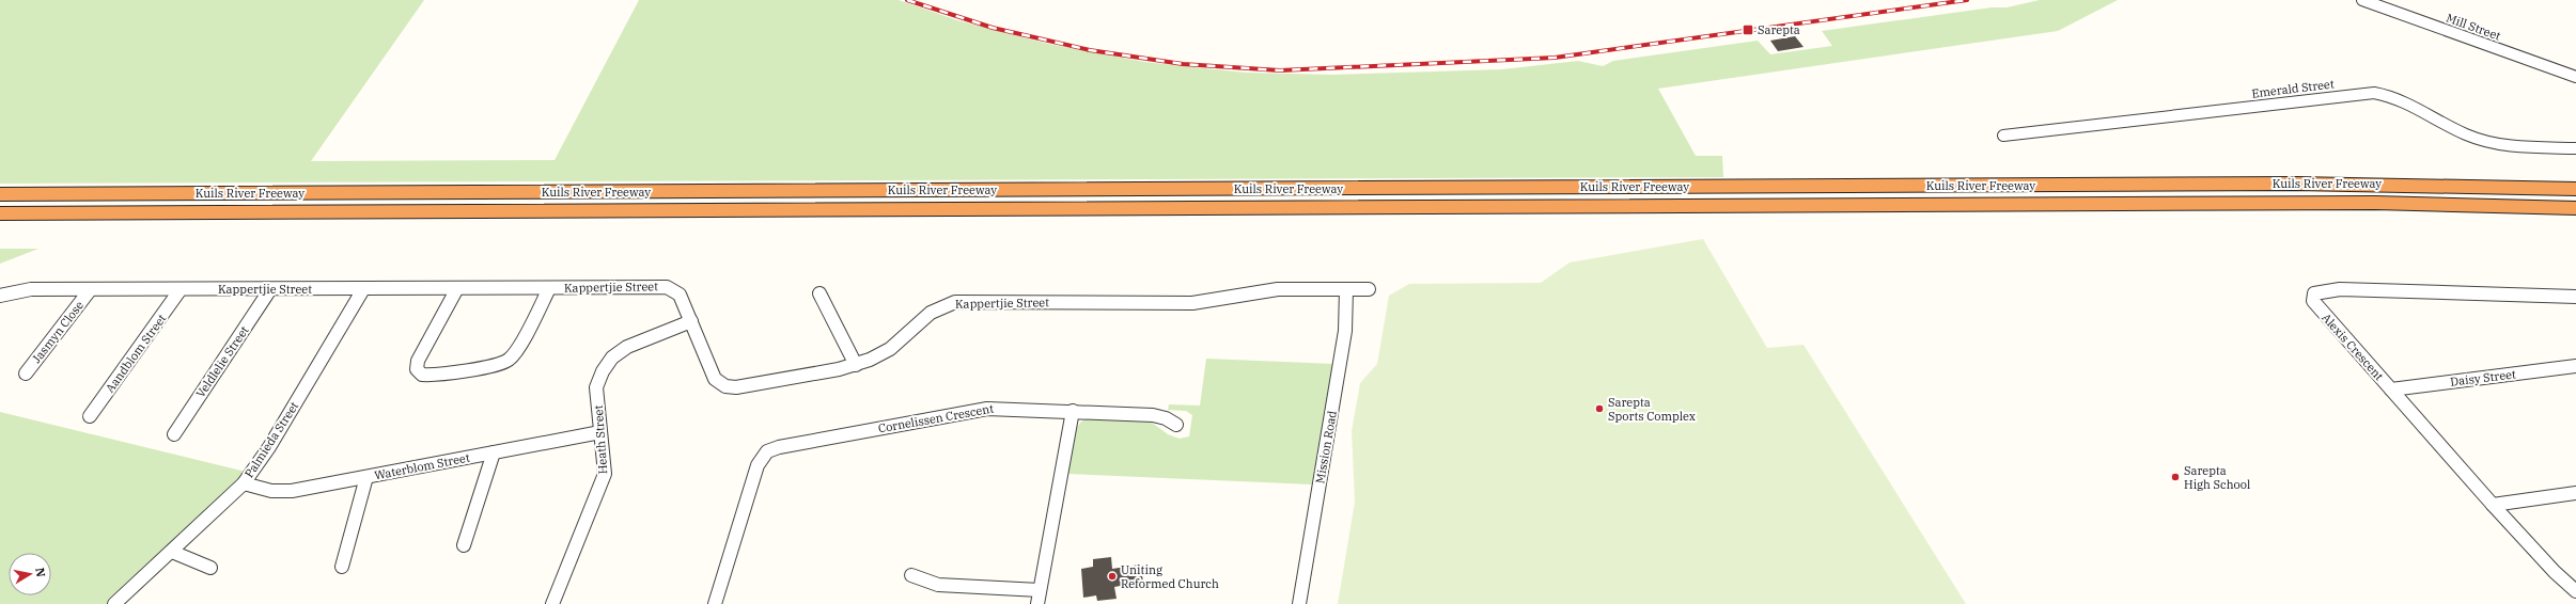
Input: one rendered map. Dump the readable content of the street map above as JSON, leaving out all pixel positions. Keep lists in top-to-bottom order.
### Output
{
  "streets": {
    "highway": ["Kuils River Freeway"],
    "street": [
      "Mill Street",
      "Emerald Street",
      "Kappertjie Street",
      "Jasmyn Close",
      "Alexis Crescent",
      "Aandblom Street",
      "Veldlelie Street",
      "Daisy Street",
      "Cornelissen Crescent",
      "Palmieda Street",
      "Heath Street",
      "Mission Road",
      "Waterblom Street"
    ]
  },
  "crossings": [
    ["Kappertjie Street", "Jasmyn Close"],
    ["Kappertjie Street", "Aandblom Street"],
    ["Kappertjie Street", "Veldlelie Street"],
    ["Kappertjie Street", "Palmieda Street"],
    ["Kappertjie Street", "Heath Street"],
    ["Kappertjie Street", "Mission Road"],
    ["Alexis Crescent", "Daisy Street"],
    ["Palmieda Street", "Waterblom Street"],
    ["Heath Street", "Waterblom Street"]
  ],
  "places": {
    "transit": ["Sarepta"],
    "other": ["Sarepta Sports Complex", "Sarepta High School", "Uniting Reformed Church"]
  },
  "north": "right"
}
